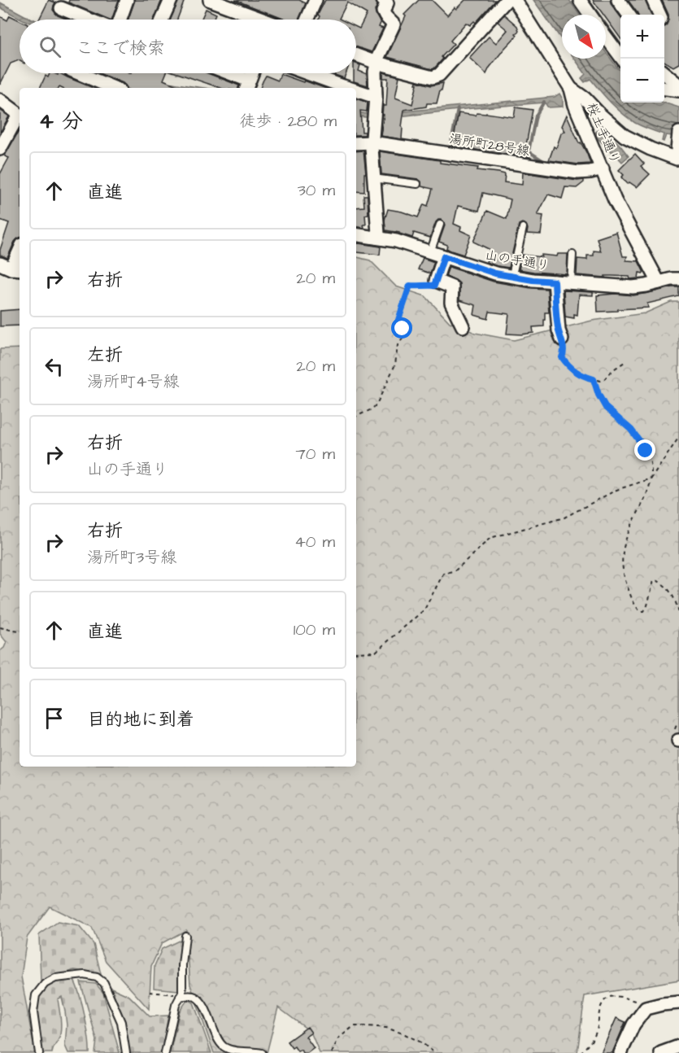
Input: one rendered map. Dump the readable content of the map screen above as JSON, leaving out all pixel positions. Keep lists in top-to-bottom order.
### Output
{
  "streets": {
    "street": ["桜土手通り", "湯所町28号線", "山の手通り"]
  },
  "crossings": [
    ["桜土手通り", "湯所町28号線"],
    ["桜土手通り", "山の手通り"]
  ],
  "north": "bottom right",
  "page": {
    "map_buttons": ["+", "−"],
    "search": "ここで検索",
    "heading": ["4 分", "徒歩 · 280 m"],
    "list": [
      ["直進", "30 m"],
      ["右折", "20 m"],
      ["左折", "湯所町4号線", "20 m"],
      ["右折", "山の手通り", "70 m"],
      ["右折", "湯所町3号線", "40 m"],
      ["直進", "100 m"],
      "目的地に到着"
    ]
  }
}
